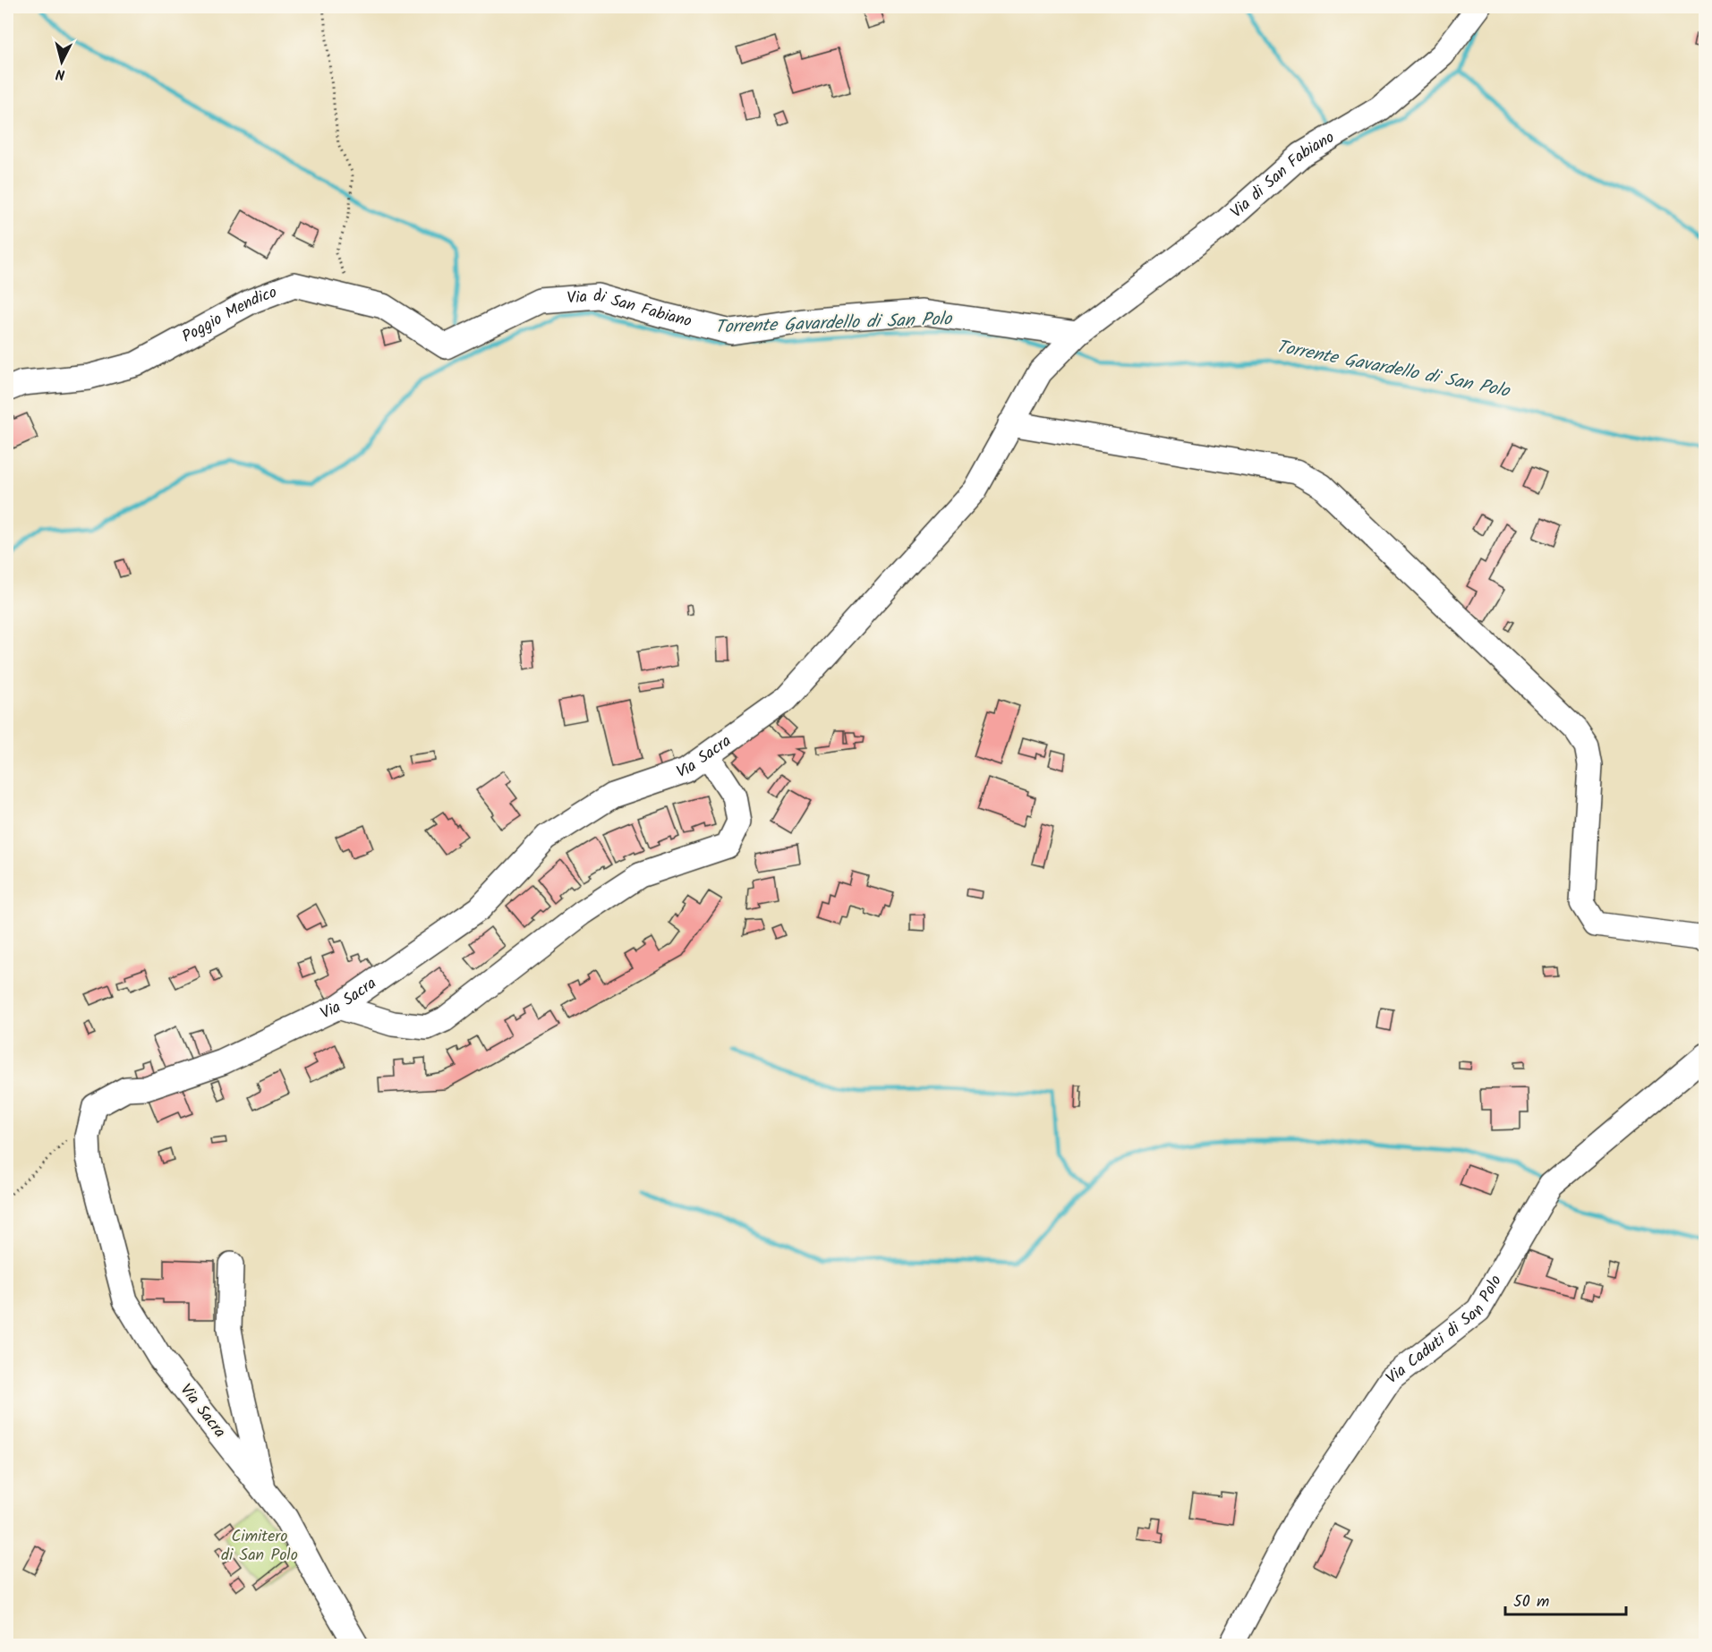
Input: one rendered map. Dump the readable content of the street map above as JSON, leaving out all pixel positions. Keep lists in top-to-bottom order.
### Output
{
  "streets": {
    "street": [
      "Via di San Fabiano",
      "Poggio Mendico",
      "Via Sacra",
      "Via Caduti di San Polo"
    ]
  },
  "crossings": [
    ["Via di San Fabiano", "Poggio Mendico"],
    ["Via di San Fabiano", "Via Sacra"]
  ],
  "water": ["Torrente Gavardello di San Polo"],
  "parks": ["Cimitero di San Polo"],
  "scale_bar": "50 m",
  "north": "bottom"
}
